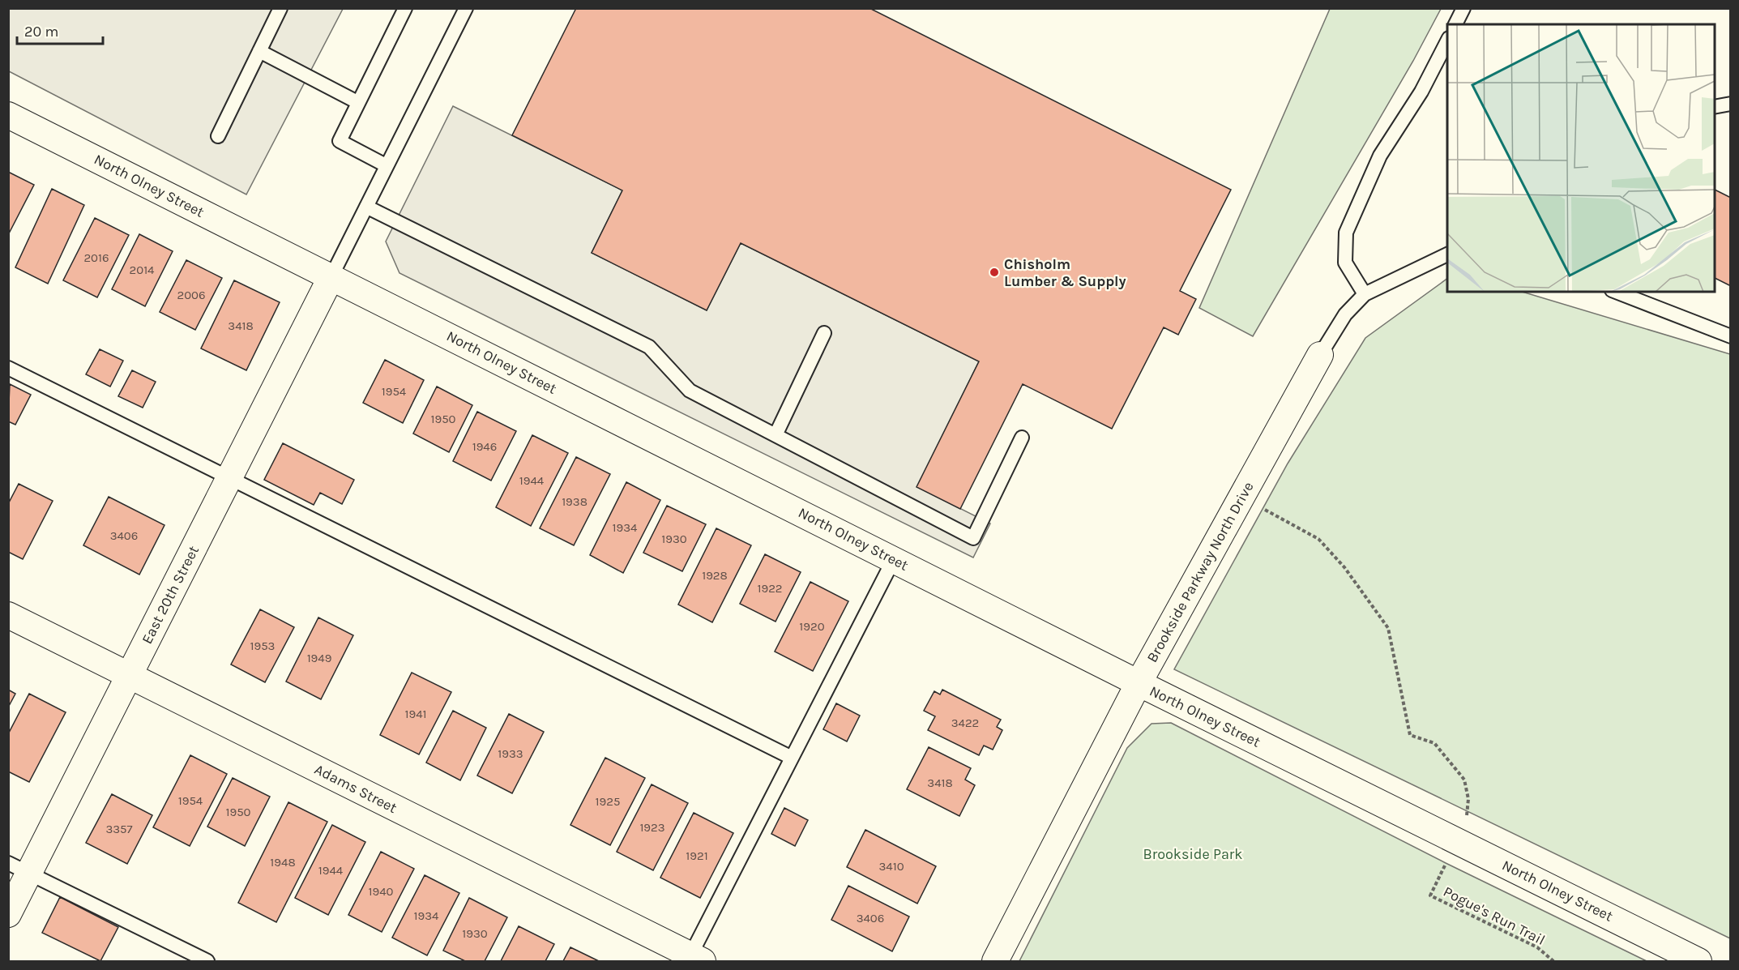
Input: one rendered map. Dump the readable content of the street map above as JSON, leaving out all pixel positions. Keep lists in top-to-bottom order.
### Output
{
  "streets": {
    "street": [
      "North Olney Street",
      "Brookside Parkway North Drive",
      "East 20th Street",
      "Adams Street"
    ],
    "path": ["Pogue's Run Trail"]
  },
  "crossings": [
    ["North Olney Street", "Brookside Parkway North Drive"],
    ["North Olney Street", "East 20th Street"],
    ["East 20th Street", "Adams Street"]
  ],
  "parks": ["Brookside Park"],
  "places": ["Chisholm Lumber & Supply"],
  "house_numbers": [
    "2016",
    "2014",
    "2006",
    "3418",
    "1954",
    "1950",
    "1946",
    "1944",
    "1938",
    "1934",
    "3406",
    "1930",
    "1928",
    "1922",
    "1920",
    "1953",
    "1949",
    "1941",
    "3422",
    "1933",
    "3418",
    "1954",
    "1925",
    "1950",
    "1923",
    "3357",
    "1921",
    "1948",
    "3410",
    "1944",
    "1940",
    "1934",
    "3406",
    "1930"
  ],
  "scale_bar": "20 m"
}
